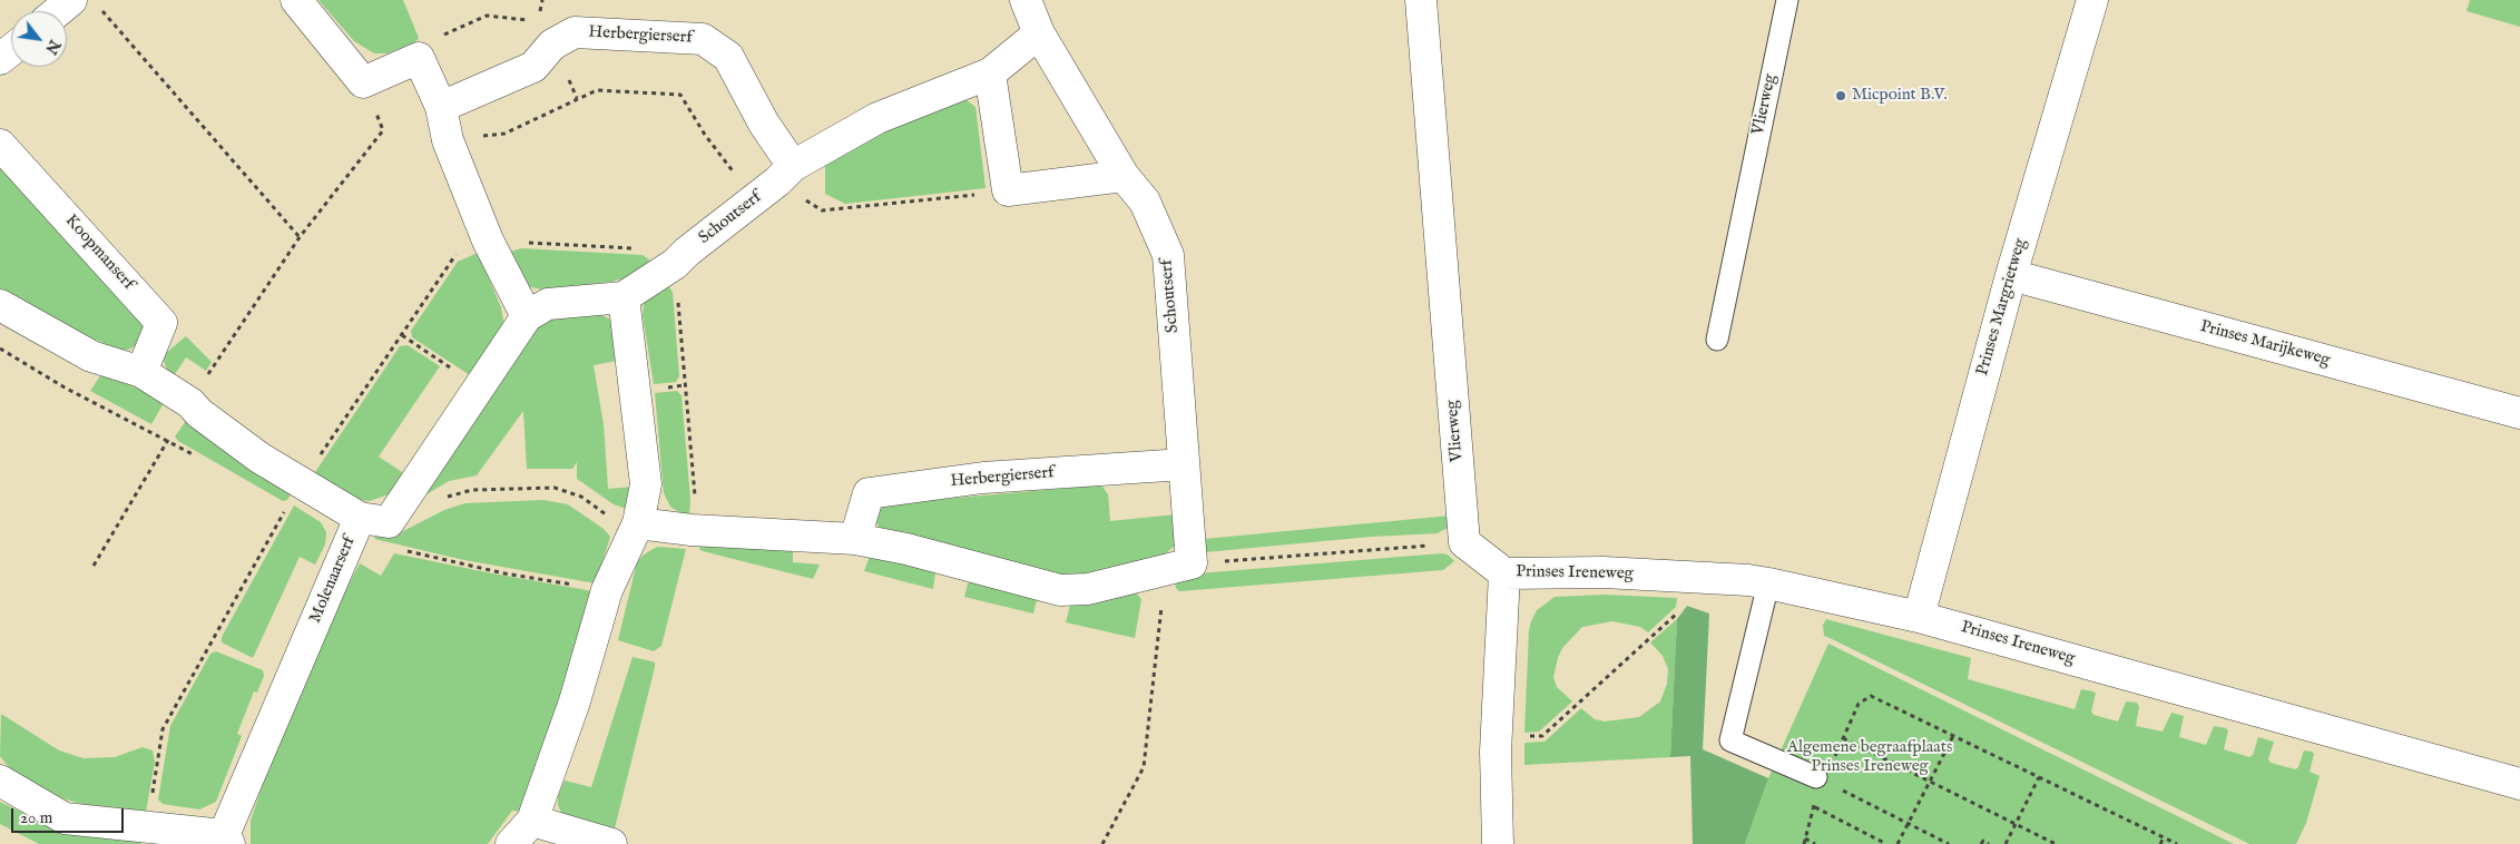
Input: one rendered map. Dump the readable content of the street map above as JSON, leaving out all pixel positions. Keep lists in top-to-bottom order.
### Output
{
  "streets": {
    "street": [
      "Herbergierserf",
      "Vlierweg",
      "Schoutserf",
      "Koopmanserf",
      "Prinses Margrietweg",
      "Prinses Marijkeweg",
      "Prinses Ireneweg",
      "Molenaarserf"
    ]
  },
  "crossings": [
    ["Herbergierserf", "Schoutserf"],
    ["Schoutserf", "Molenaarserf"],
    ["Prinses Margrietweg", "Prinses Marijkeweg"],
    ["Prinses Margrietweg", "Prinses Ireneweg"]
  ],
  "parks": ["Algemene begraafplaats Prinses Ireneweg"],
  "places": ["Micpoint B.V."],
  "scale_bar": "20 m",
  "north": "bottom right"
}
